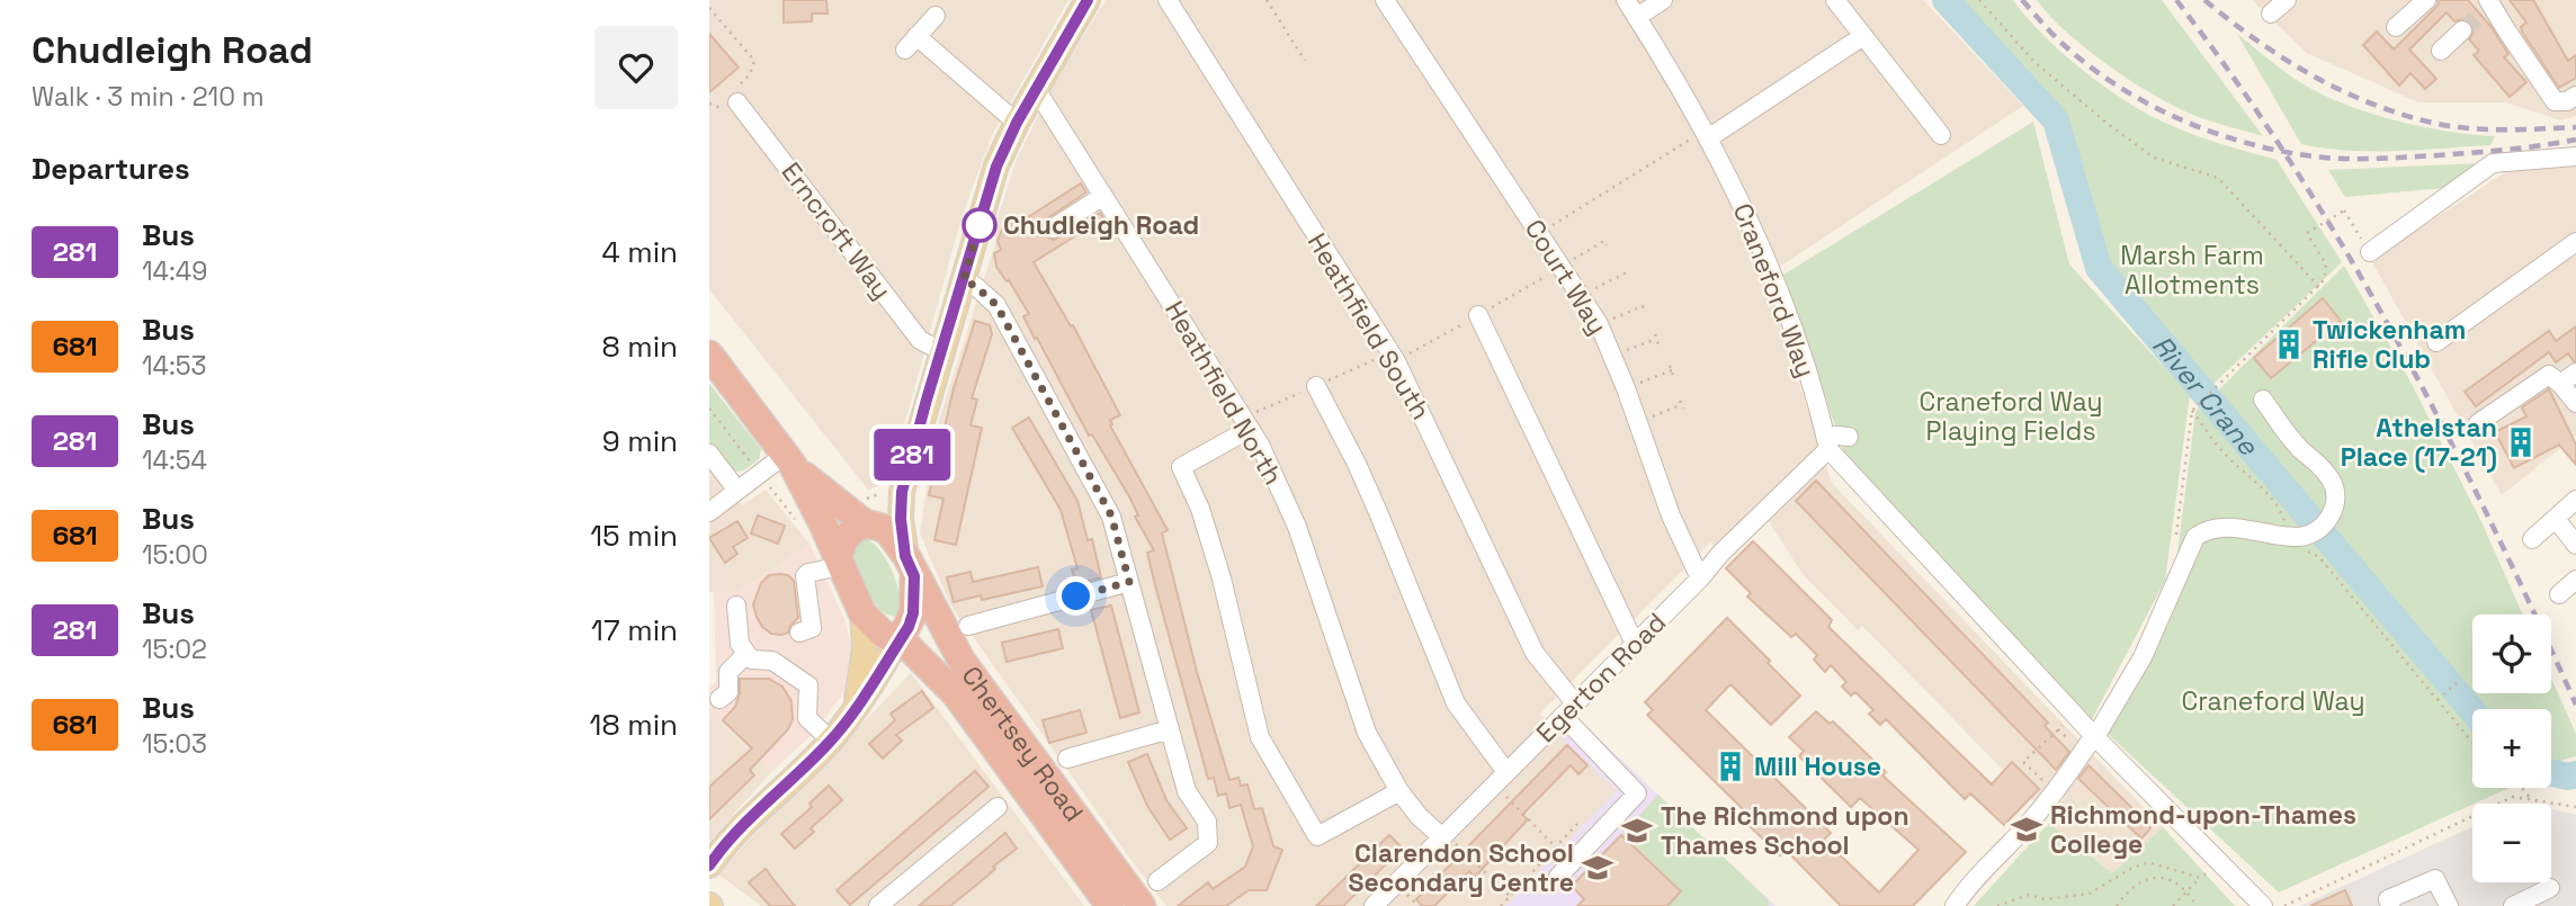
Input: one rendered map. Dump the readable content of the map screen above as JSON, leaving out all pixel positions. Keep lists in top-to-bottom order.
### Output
{
  "streets": {
    "highway": ["Chertsey Road"],
    "street": [
      "Erncroft Way",
      "Court Way",
      "Craneford Way",
      "Heathfield South",
      "Heathfield North",
      "Egerton Road"
    ]
  },
  "crossings": [
    ["Court Way", "Egerton Road"],
    ["Craneford Way", "Egerton Road"],
    ["Heathfield South", "Egerton Road"],
    ["Heathfield North", "Egerton Road"]
  ],
  "water": ["River Crane"],
  "parks": ["Marsh Farm Allotments", "Craneford Way Playing Fields", "Craneford Way"],
  "places": {
    "other": ["Chudleigh Road"],
    "building": ["Twickenham Rifle Club", "Athelstan Place (17-21)", "Mill House"],
    "school or university": ["Richmond-upon-Thames College", "The Richmond upon Thames School", "Clarendon School Secondary Centre"]
  },
  "lines": ["bus line 281"],
  "page": {
    "heading": [
      ["Chudleigh Road", "Walk · 3 min · 210 m"],
      "Departures"
    ],
    "on_map": "281",
    "list": [
      {
        "mark": "281",
        "name": "Bus",
        "note": "14:49",
        "value": "4 min"
      },
      {
        "mark": "681",
        "name": "Bus",
        "note": "14:53",
        "value": "8 min"
      },
      {
        "mark": "281",
        "name": "Bus",
        "note": "14:54",
        "value": "9 min"
      },
      {
        "mark": "681",
        "name": "Bus",
        "note": "15:00",
        "value": "15 min"
      },
      {
        "mark": "281",
        "name": "Bus",
        "note": "15:02",
        "value": "17 min"
      },
      {
        "mark": "681",
        "name": "Bus",
        "note": "15:03",
        "value": "18 min"
      }
    ],
    "map_buttons": ["+", "−"]
  }
}
